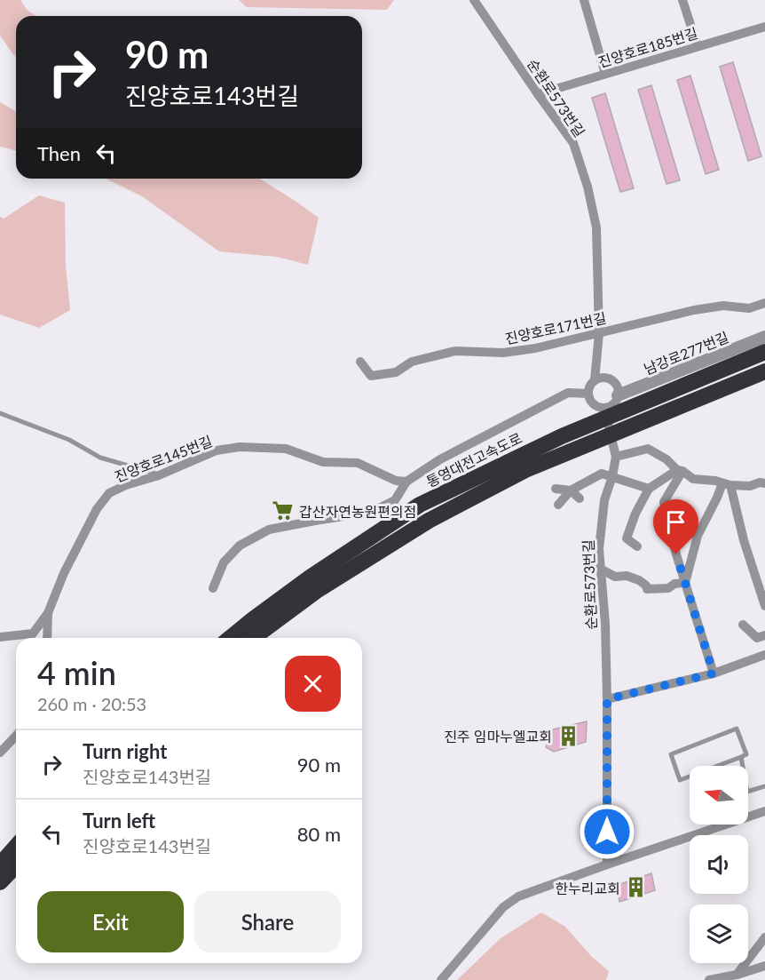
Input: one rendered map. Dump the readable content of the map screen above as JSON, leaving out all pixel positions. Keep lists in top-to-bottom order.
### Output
{
  "streets": {
    "highway": ["통영대전고속도로"],
    "street": [
      "진양호로185번길",
      "순환로573번길",
      "진양호로171번길",
      "남강로277번길",
      "진양호로145번길"
    ]
  },
  "crossings": [
    ["진양호로185번길", "순환로573번길"],
    ["순환로573번길", "진양호로171번길"],
    ["순환로573번길", "남강로277번길"]
  ],
  "places": {
    "supermarket": ["갑산자연농원편의점"],
    "building": ["진주 임마누엘교회", "한누리교회"]
  },
  "north": "left",
  "page": {
    "turn": ["90 m", "진양호로143번길"],
    "then": "Then",
    "heading": ["4 min", "260 m · 20:53"],
    "list": [
      {
        "name": "Turn right",
        "note": "진양호로143번길",
        "value": "90 m"
      },
      {
        "name": "Turn left",
        "note": "진양호로143번길",
        "value": "80 m"
      }
    ],
    "buttons": ["Exit", "Share"]
  }
}
